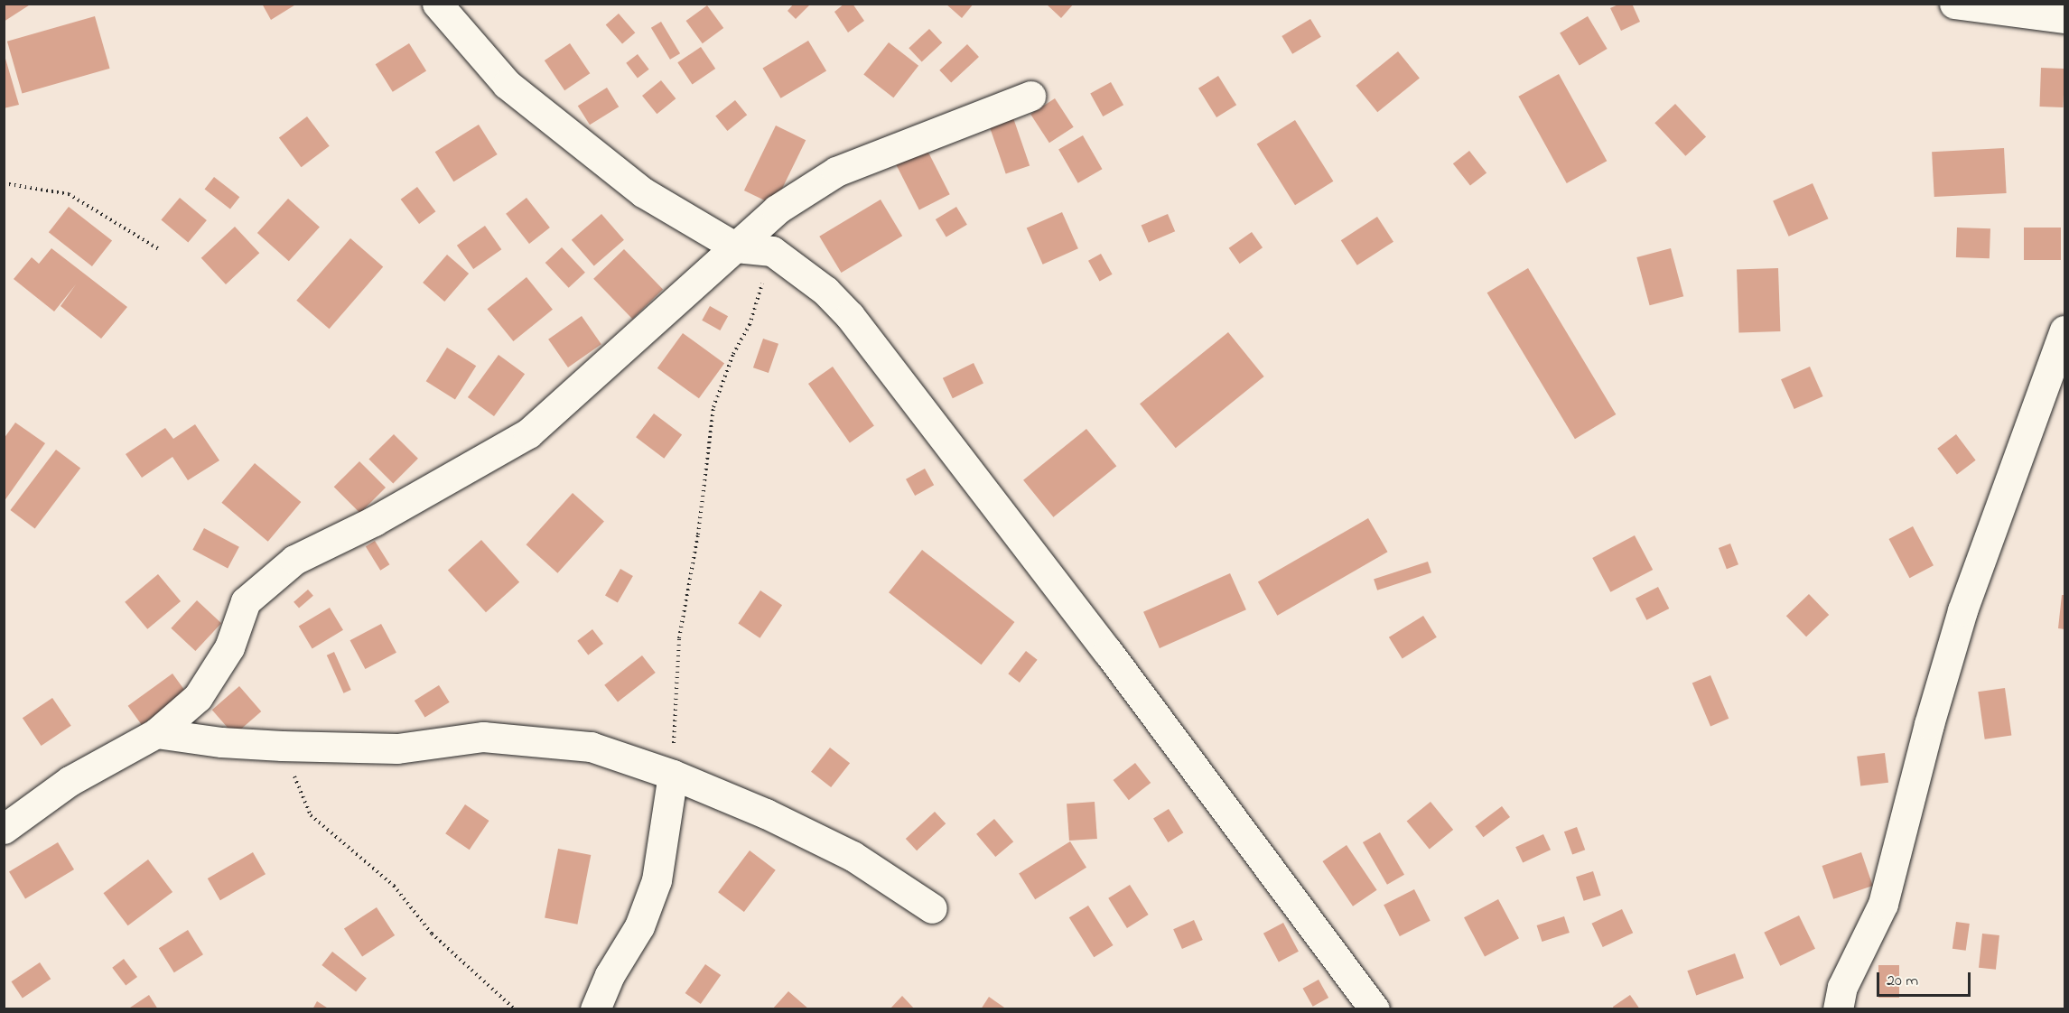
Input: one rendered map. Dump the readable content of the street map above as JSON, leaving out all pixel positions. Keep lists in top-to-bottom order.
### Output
{
  "scale_bar": "20 m"
}
